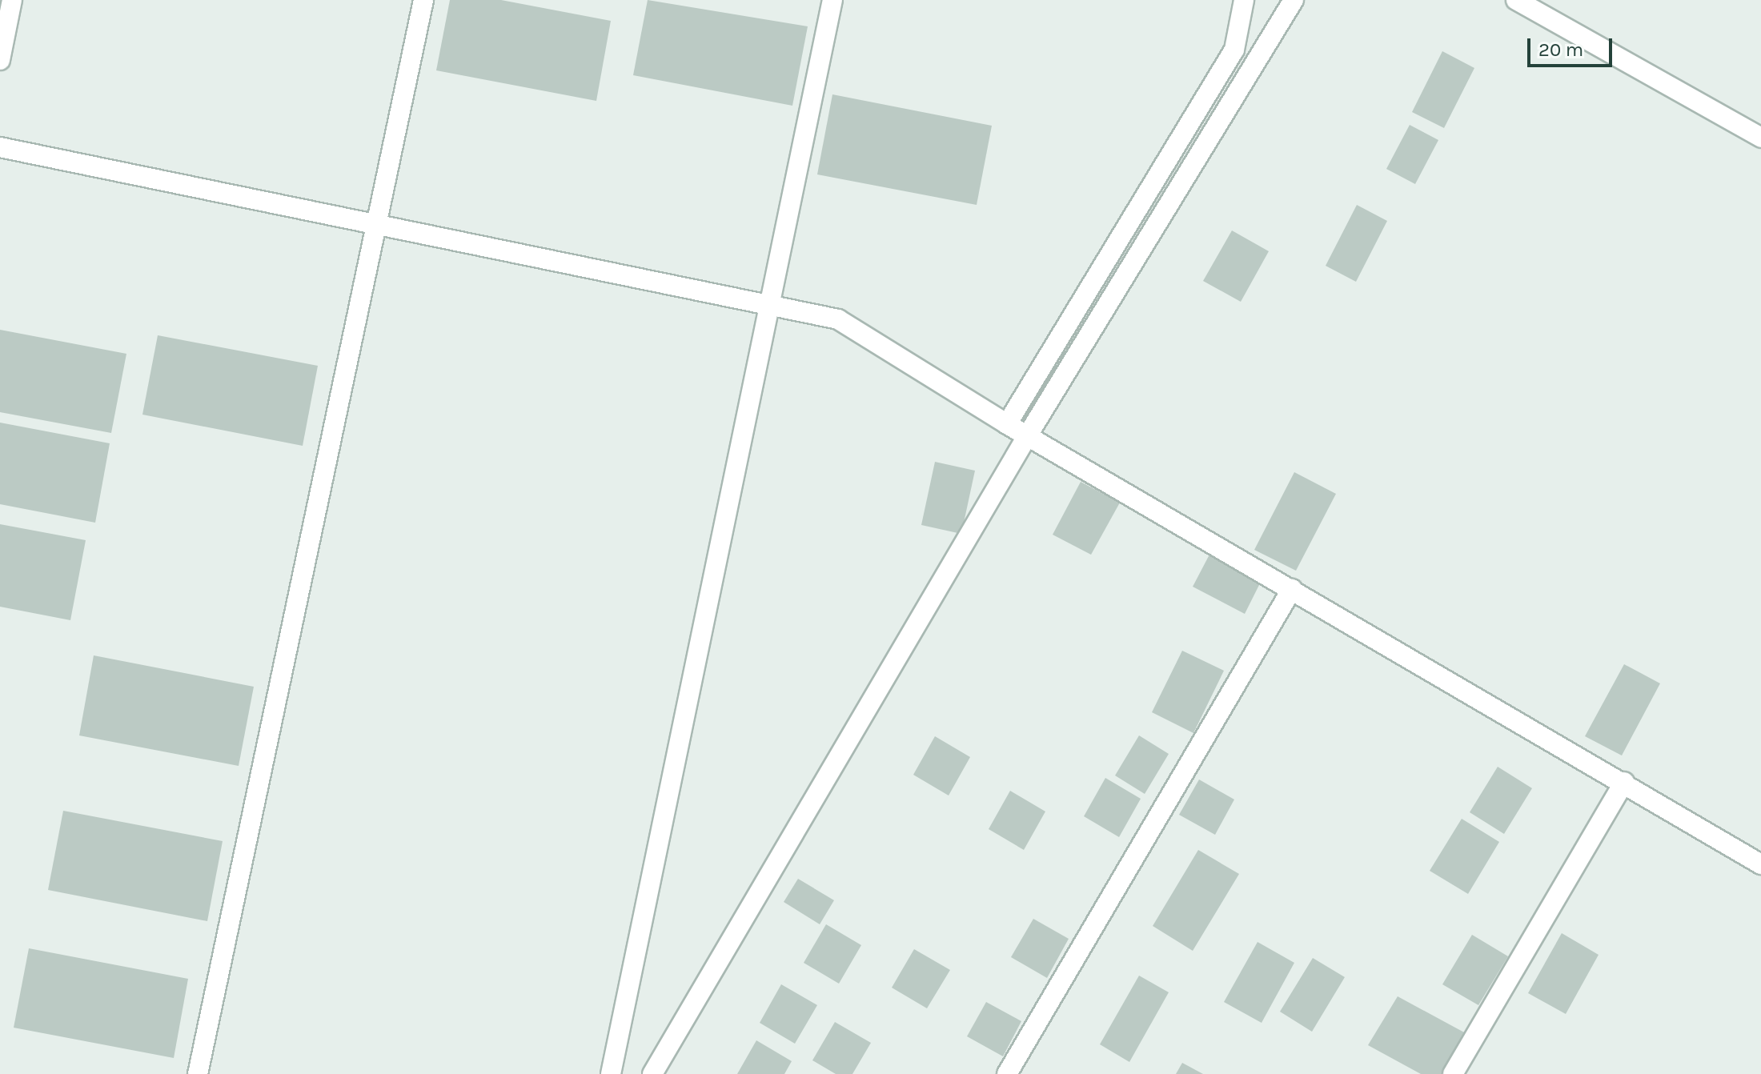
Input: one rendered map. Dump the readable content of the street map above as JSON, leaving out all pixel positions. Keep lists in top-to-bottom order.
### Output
{
  "scale_bar": "20 m"
}
